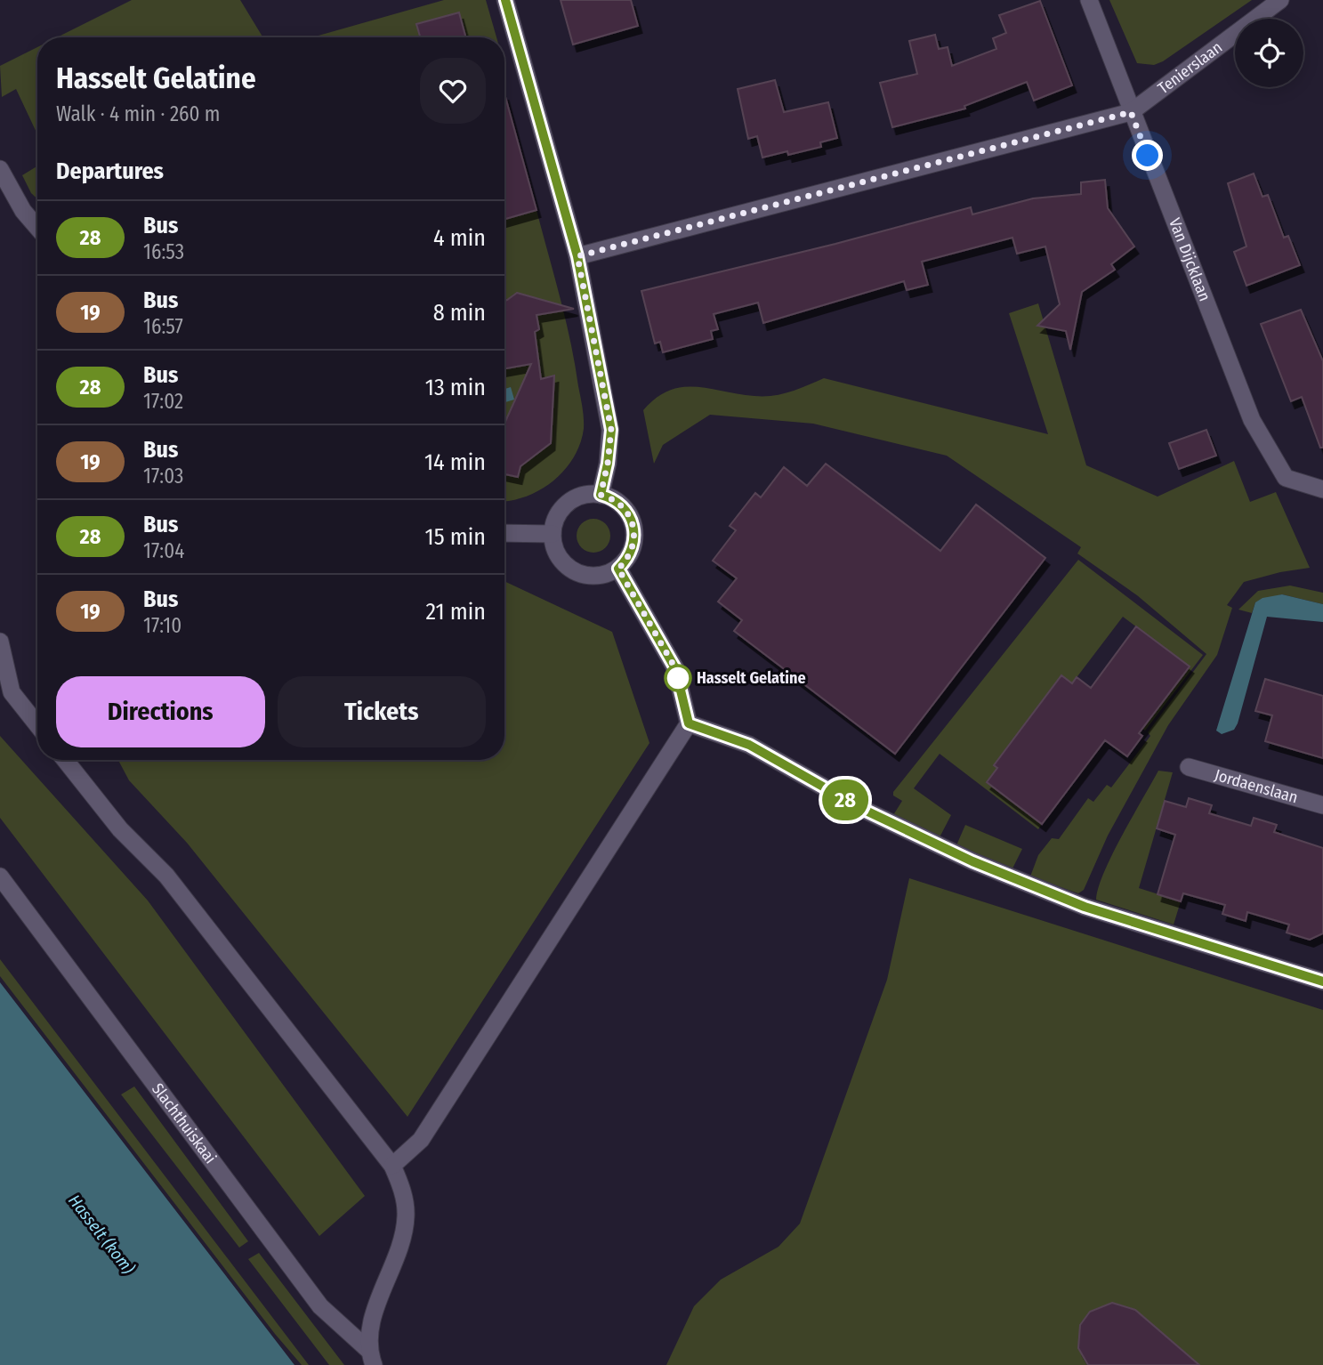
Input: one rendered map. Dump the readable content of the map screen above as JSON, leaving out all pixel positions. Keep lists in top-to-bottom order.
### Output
{
  "streets": {
    "street": [
      "Tenierslaan",
      "Van Dijcklaan",
      "Jordaenslaan",
      "Slachthuiskaai"
    ]
  },
  "crossings": [
    ["Tenierslaan", "Van Dijcklaan"]
  ],
  "water": ["Hasselt (kom)"],
  "places": ["Hasselt Gelatine"],
  "lines": ["bus line 28"],
  "page": {
    "on_map": "28",
    "heading": [
      ["Hasselt Gelatine", "Walk · 4 min · 260 m"],
      "Departures"
    ],
    "list": [
      {
        "mark": "28",
        "name": "Bus",
        "note": "16:53",
        "value": "4 min"
      },
      {
        "mark": "19",
        "name": "Bus",
        "note": "16:57",
        "value": "8 min"
      },
      {
        "mark": "28",
        "name": "Bus",
        "note": "17:02",
        "value": "13 min"
      },
      {
        "mark": "19",
        "name": "Bus",
        "note": "17:03",
        "value": "14 min"
      },
      {
        "mark": "28",
        "name": "Bus",
        "note": "17:04",
        "value": "15 min"
      },
      {
        "mark": "19",
        "name": "Bus",
        "note": "17:10",
        "value": "21 min"
      }
    ],
    "buttons": ["Directions", "Tickets"]
  }
}
